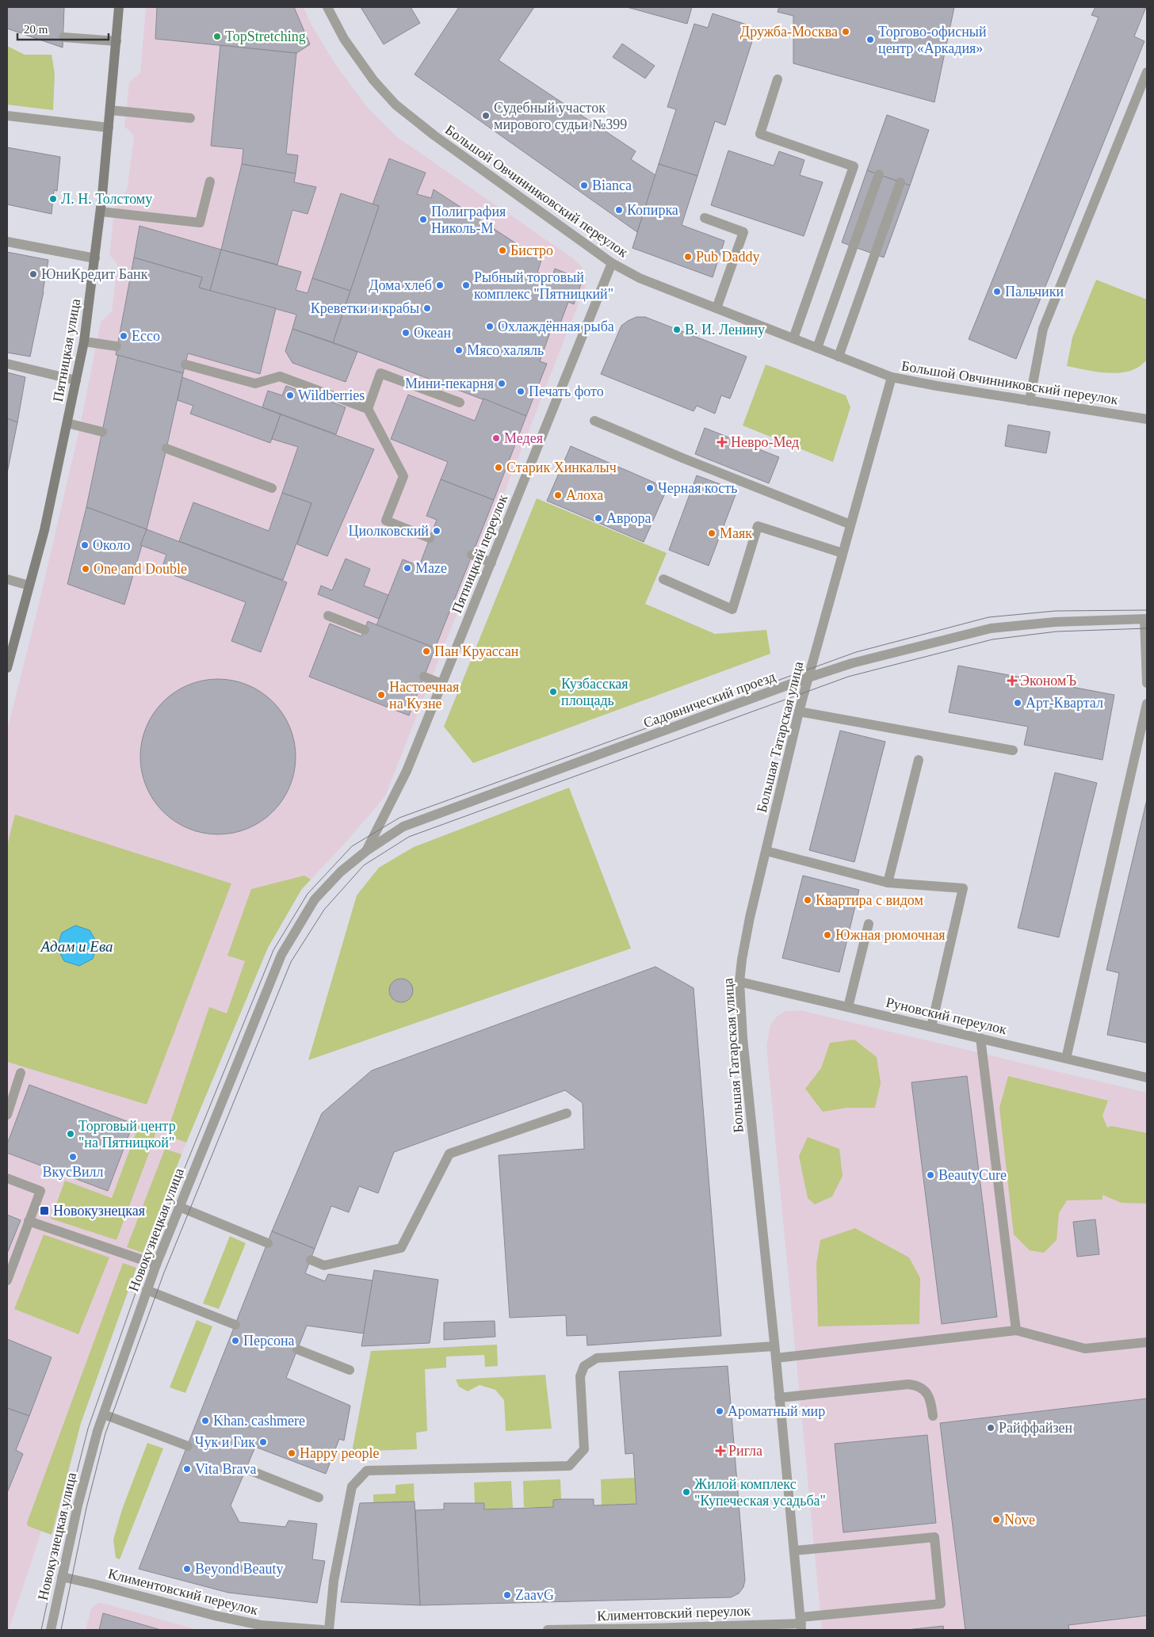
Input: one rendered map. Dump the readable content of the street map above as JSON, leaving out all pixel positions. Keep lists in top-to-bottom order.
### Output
{
  "streets": {
    "street": [
      "Большой Овчинниковский переулок",
      "Пятницкая улица",
      "Пятницкий переулок",
      "Садовнический проезд",
      "Большая Татарская улица",
      "Руновский переулок",
      "Новокузнецкая улица",
      "Климентовский переулок"
    ]
  },
  "crossings": [
    ["Большой Овчинниковский переулок", "Пятницкий переулок"],
    ["Большой Овчинниковский переулок", "Большая Татарская улица"],
    ["Пятницкий переулок", "Садовнический проезд"],
    ["Пятницкий переулок", "Новокузнецкая улица"],
    ["Садовнический проезд", "Большая Татарская улица"],
    ["Садовнический проезд", "Новокузнецкая улица"],
    ["Большая Татарская улица", "Руновский переулок"],
    ["Большая Татарская улица", "Климентовский переулок"],
    ["Новокузнецкая улица", "Климентовский переулок"]
  ],
  "water": ["Адам и Ева"],
  "places": {
    "other": [
      "Дружба-Москва",
      "TopStretching",
      "Торгово-офисный центр «Аркадия»",
      "Судебный участок мирового судьи №399",
      "Bianca",
      "Л. Н. Толстому",
      "Копирка",
      "Полиграфия Николь-М",
      "Бистро",
      "Pub Daddy",
      "ЮниКредит Банк",
      "Дома хлеб",
      "Рыбный торговый комплекс \"Пятницкий\"",
      "Пальчики",
      "Креветки и крабы",
      "Охлаждённая рыба",
      "В. И. Ленину",
      "Океан",
      "Ecco",
      "Мясо халяль",
      "Мини-пекарня",
      "Печать фото",
      "Wildberries",
      "Медея",
      "Старик Хинкалыч",
      "Черная кость",
      "Алоха",
      "Аврора",
      "Циолковский",
      "Маяк",
      "Около",
      "Maze",
      "One and Double",
      "Пан Круассан",
      "Кузбасская площадь",
      "Настоечная на Кузне",
      "Арт-Квартал",
      "Квартира с видом",
      "Южная рюмочная",
      "Торговый центр \"на Пятницкой\"",
      "ВкусВилл",
      "BeautyCure",
      "Персона",
      "Ароматный мир",
      "Khan. cashmere",
      "Райффайзен",
      "Чук и Гик",
      "Happy people",
      "Vita Brava",
      "Жилой комплекс \"Купеческая усадьба\"",
      "Nove",
      "Beyond Beauty",
      "ZaavG"
    ],
    "health": ["Невро-Мед", "ЭкономЪ", "Ригла"],
    "transit": ["Новокузнецкая"]
  },
  "scale_bar": "20 m"
}
